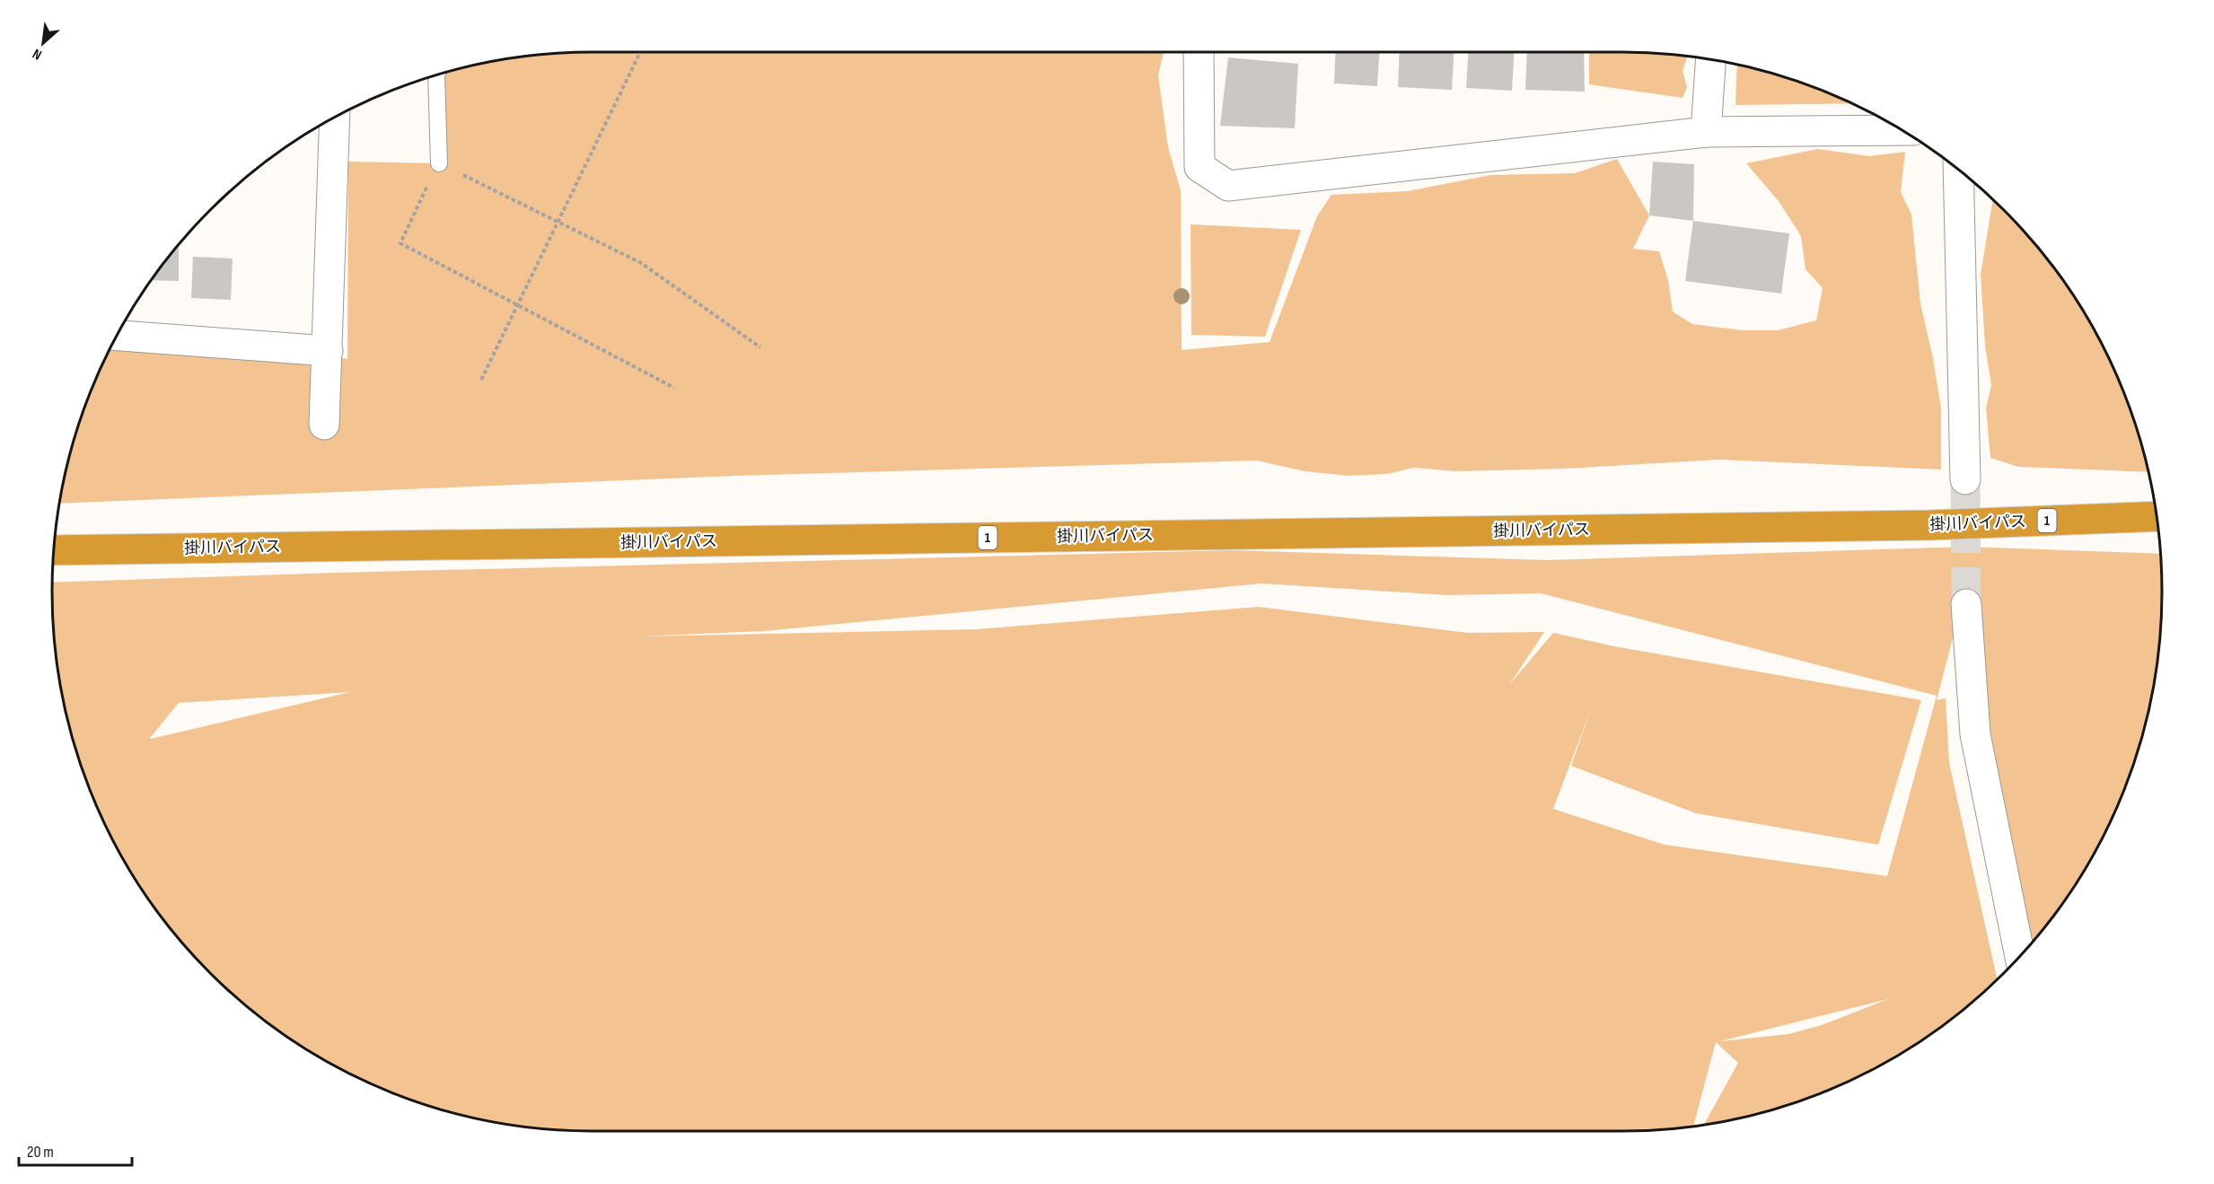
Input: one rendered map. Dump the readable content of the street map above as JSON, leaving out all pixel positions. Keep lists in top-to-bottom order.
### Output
{
  "streets": {
    "highway": ["1", "掛川バイパス"]
  },
  "scale_bar": "20 m",
  "north": "bottom left"
}
